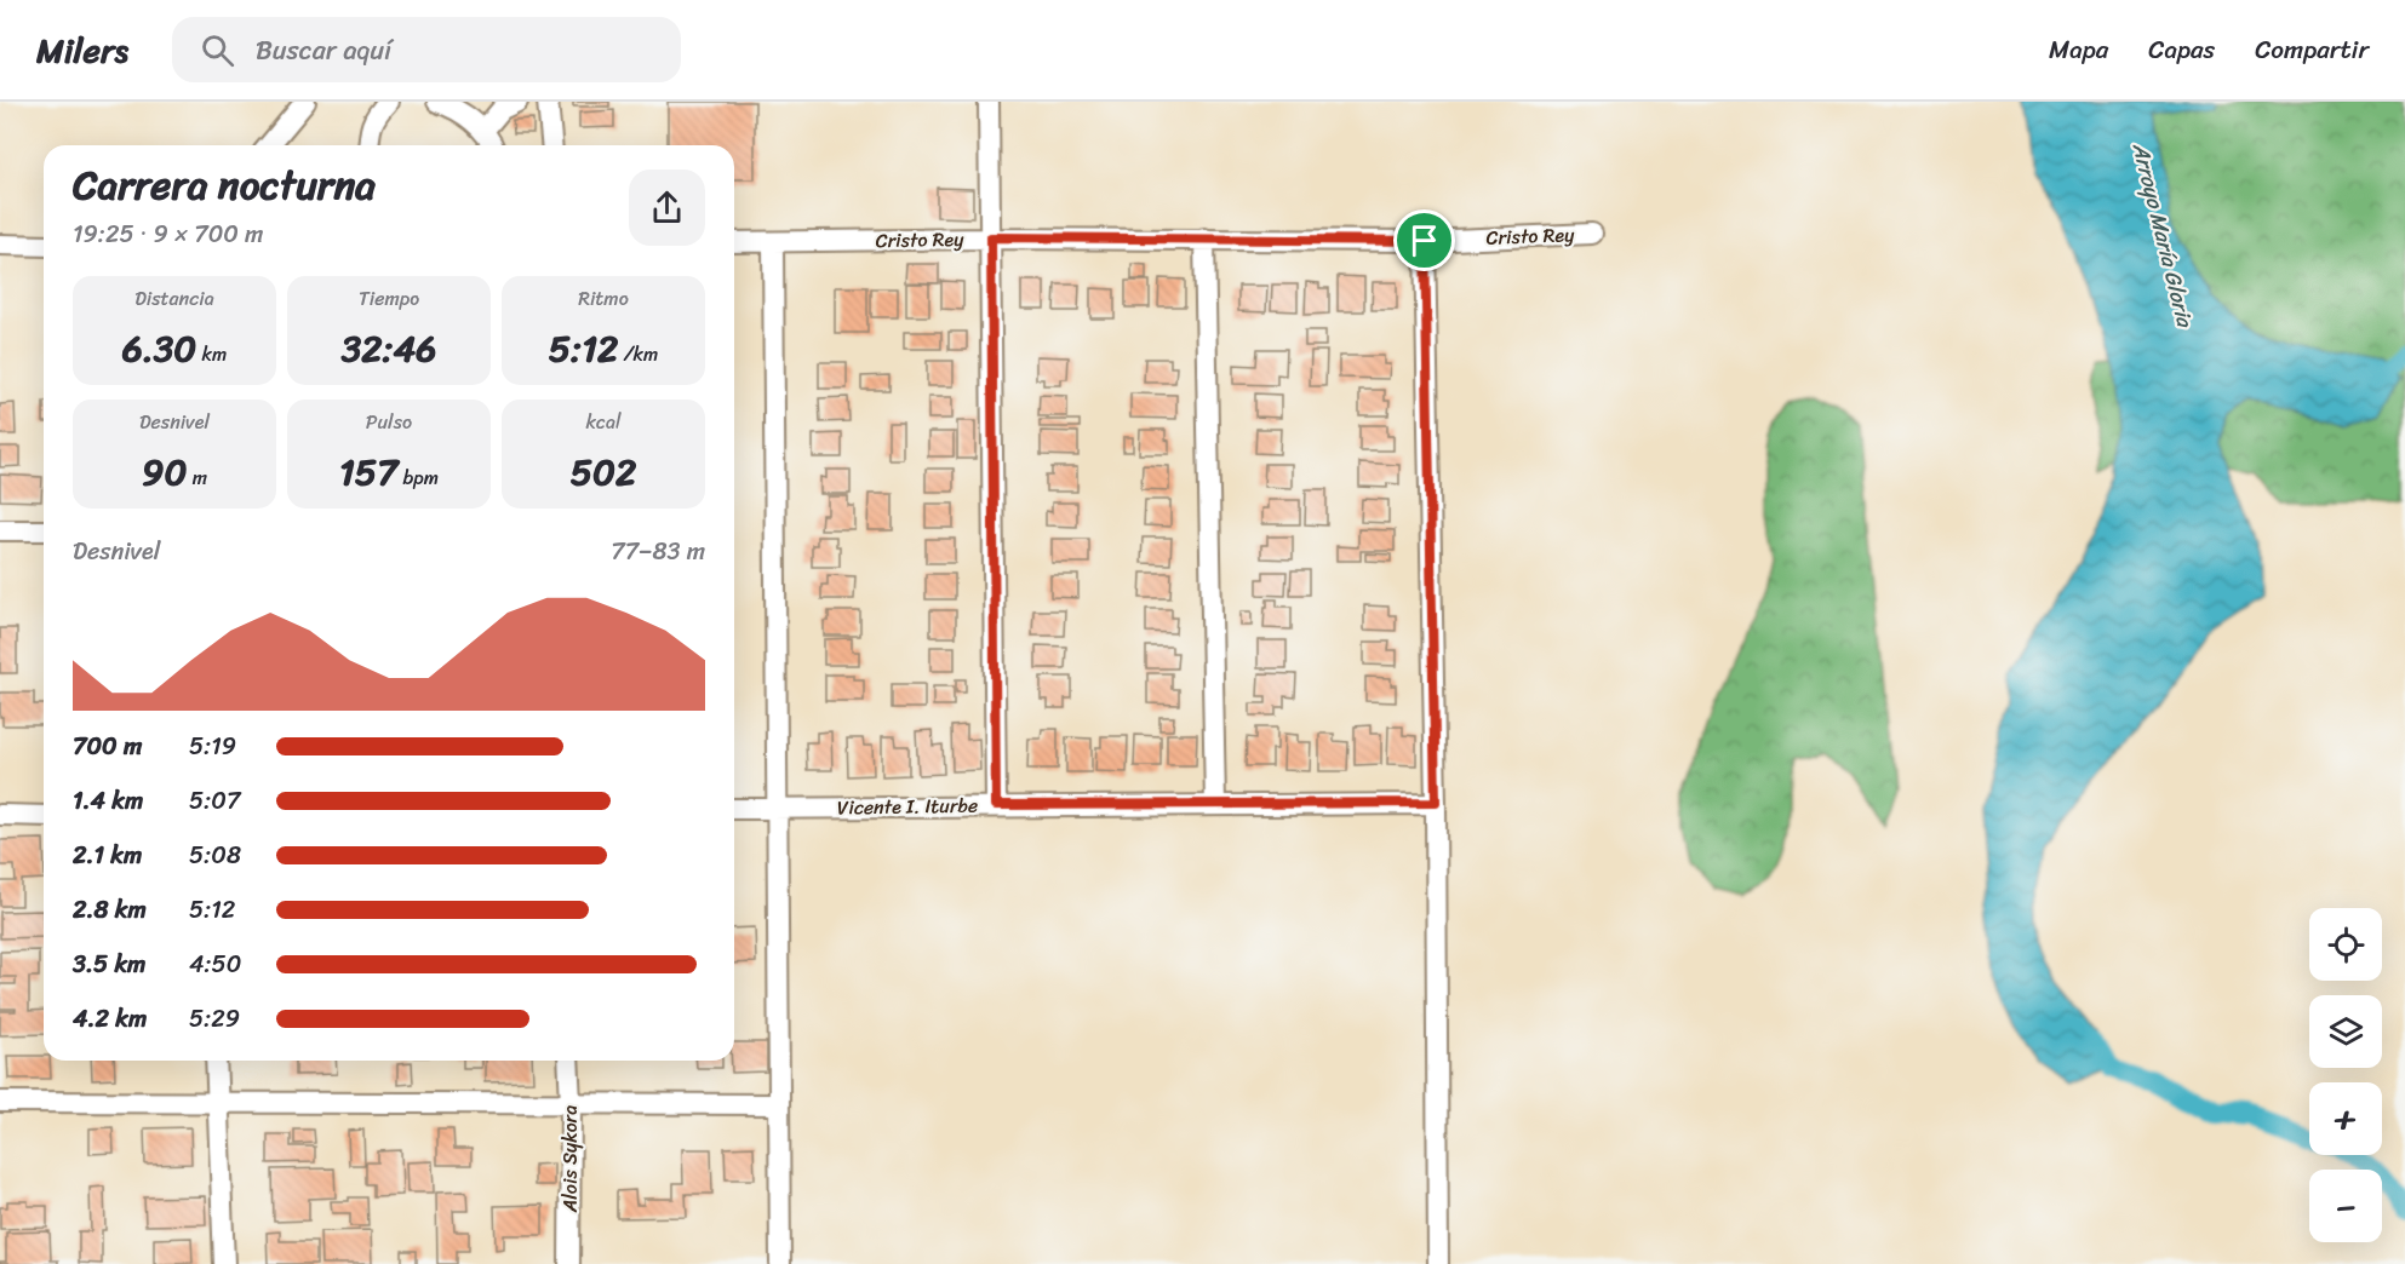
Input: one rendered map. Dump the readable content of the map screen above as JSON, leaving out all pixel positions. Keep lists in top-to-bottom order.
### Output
{
  "streets": {
    "street": ["Cristo Rey", "Vicente I. Iturbe", "Alois Sykora"]
  },
  "water": ["Arroyo María Gloria"],
  "page": {
    "header": "Milers",
    "search": "Buscar aquí",
    "nav": ["Mapa", "Capas", "Compartir"],
    "heading": ["Carrera nocturna", "19:25 · 9 × 700 m"],
    "stats": [
      ["Distancia", "6.30 km"],
      ["Tiempo", "32:46"],
      ["Ritmo", "5:12 /km"],
      ["Desnivel", "90 m"],
      ["Pulso", "157 bpm"],
      ["kcal", "502"]
    ],
    "chart": ["Desnivel", "77–83 m"],
    "list": [
      {
        "name": "700 m",
        "note": "5:19"
      },
      {
        "name": "1.4 km",
        "note": "5:07"
      },
      {
        "name": "2.1 km",
        "note": "5:08"
      },
      {
        "name": "2.8 km",
        "note": "5:12"
      },
      {
        "name": "3.5 km",
        "note": "4:50"
      },
      {
        "name": "4.2 km",
        "note": "5:29"
      }
    ],
    "map_buttons": ["+", "−"]
  }
}
